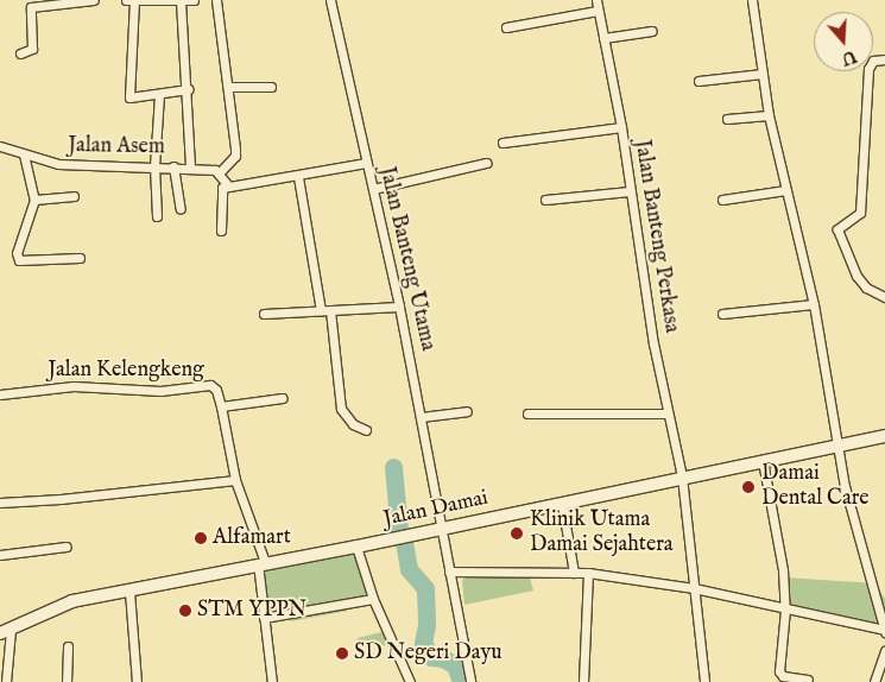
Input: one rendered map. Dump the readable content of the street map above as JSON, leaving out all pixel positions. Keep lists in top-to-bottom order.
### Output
{
  "streets": {
    "main road": ["Jalan Damai"],
    "street": [
      "Jalan Asem",
      "Jalan Banteng Perkasa",
      "Jalan Banteng Utama",
      "Jalan Kelengkeng"
    ]
  },
  "crossings": [
    ["Jalan Banteng Perkasa", "Jalan Damai"],
    ["Jalan Banteng Utama", "Jalan Damai"],
    ["Jalan Kelengkeng", "Jalan Damai"]
  ],
  "places": [
    "Damai Dental Care",
    "Klinik Utama Damai Sejahtera",
    "Alfamart",
    "STM YPPN",
    "SD Negeri Dayu"
  ],
  "north": "bottom"
}
